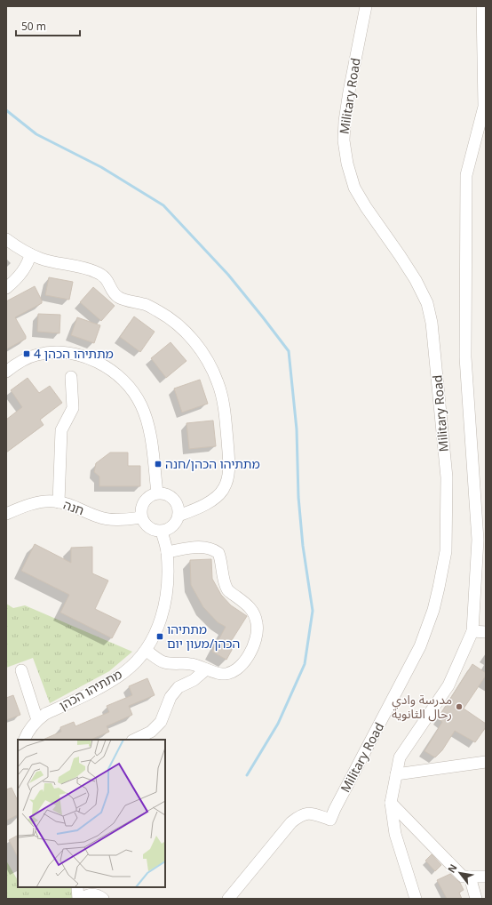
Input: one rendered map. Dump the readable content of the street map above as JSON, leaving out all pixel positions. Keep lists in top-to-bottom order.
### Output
{
  "streets": {
    "street": ["Military Road", "חנה", "מתתיהו הכהן"]
  },
  "crossings": [
    ["חנה", "מתתיהו הכהן"]
  ],
  "places": {
    "transit": ["מתתיהו הכהן 4", "מתתיהו הכהן/חנה", "מתתיהו הכהן/מעון יום"],
    "other": ["مدرسة وادي رحال الثانوية"]
  },
  "scale_bar": "50 m",
  "north": "top left"
}
